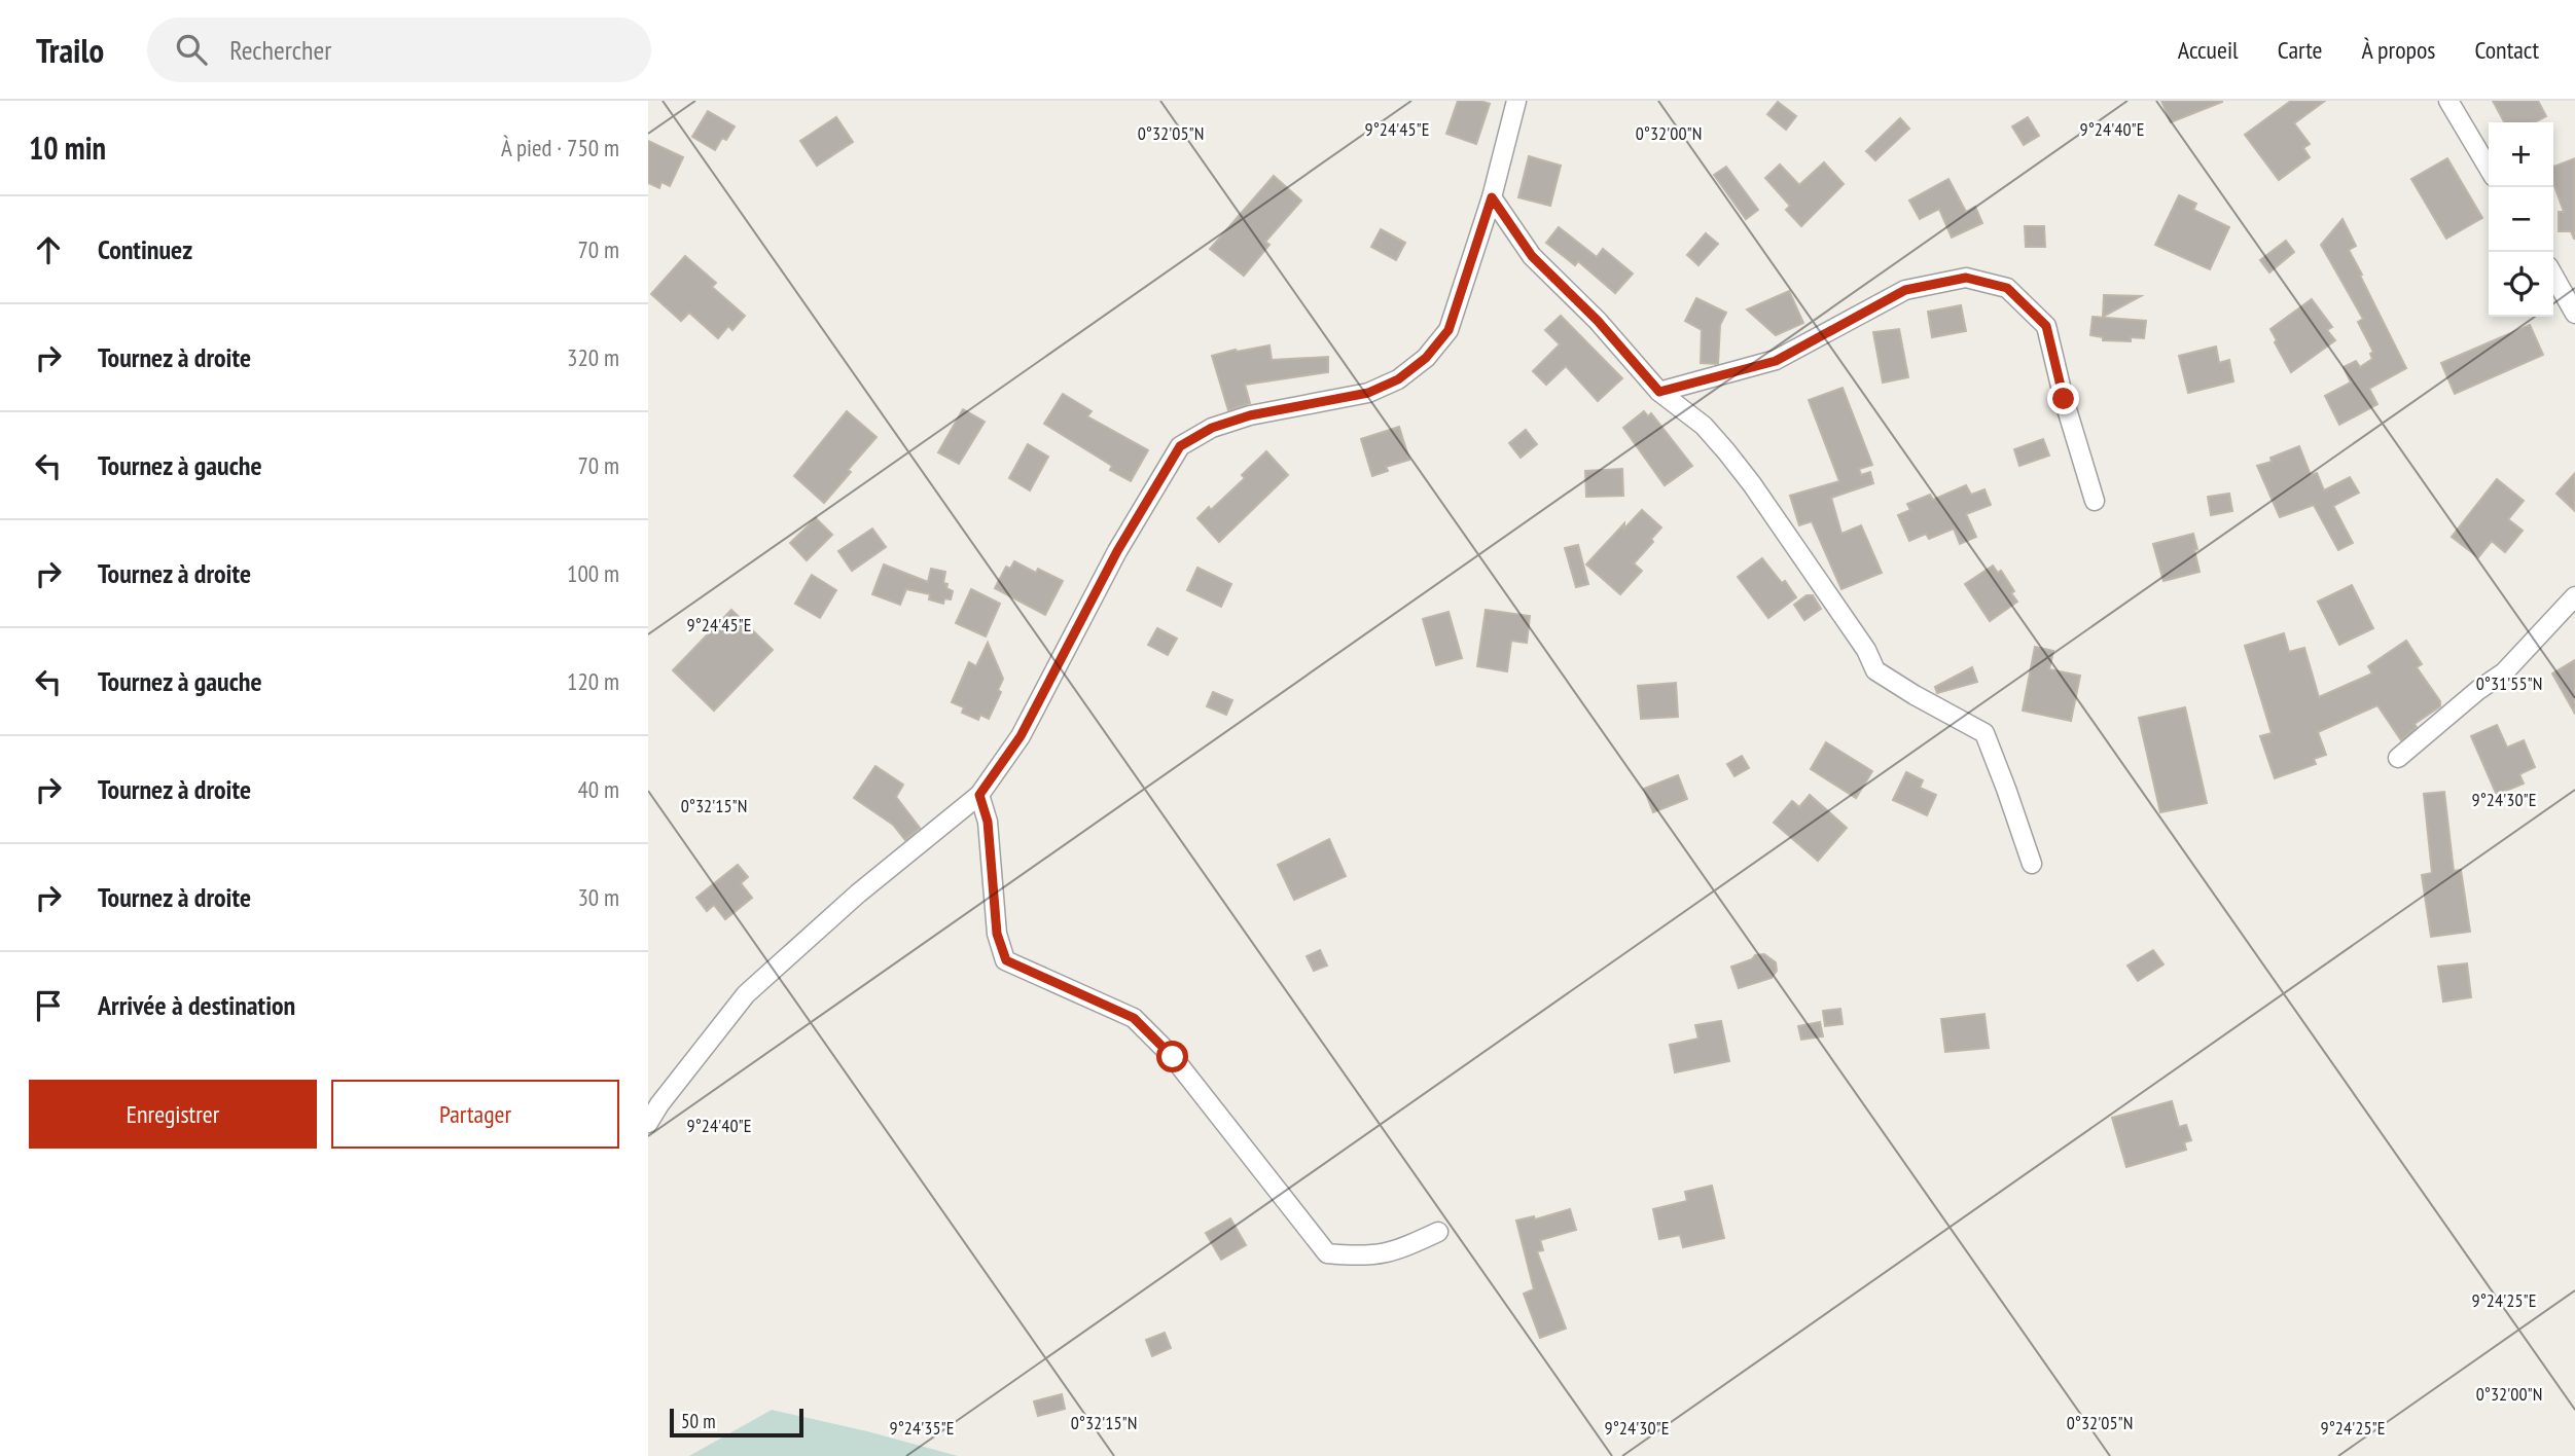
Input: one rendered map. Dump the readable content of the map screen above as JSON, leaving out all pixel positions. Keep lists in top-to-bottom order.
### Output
{
  "scale_bar": "50 m",
  "page": {
    "header": "Trailo",
    "search": "Rechercher",
    "nav": [
      "Accueil",
      "Carte",
      "À propos",
      "Contact"
    ],
    "heading": ["10 min", "À pied · 750 m"],
    "map_buttons": ["+", "−"],
    "list": [
      ["Continuez", "70 m"],
      ["Tournez à droite", "320 m"],
      ["Tournez à gauche", "70 m"],
      ["Tournez à droite", "100 m"],
      ["Tournez à gauche", "120 m"],
      ["Tournez à droite", "40 m"],
      ["Tournez à droite", "30 m"],
      "Arrivée à destination"
    ],
    "buttons": ["Enregistrer", "Partager"],
    "scale": "50 m"
  },
  "coordinates": [
    "9°24'45\"E",
    "9°24'40\"E",
    "0°32'05\"N",
    "0°32'00\"N",
    "0°31'55\"N",
    "9°24'30\"E",
    "0°32'15\"N",
    "9°24'25\"E",
    "9°24'35\"E"
  ]
}
